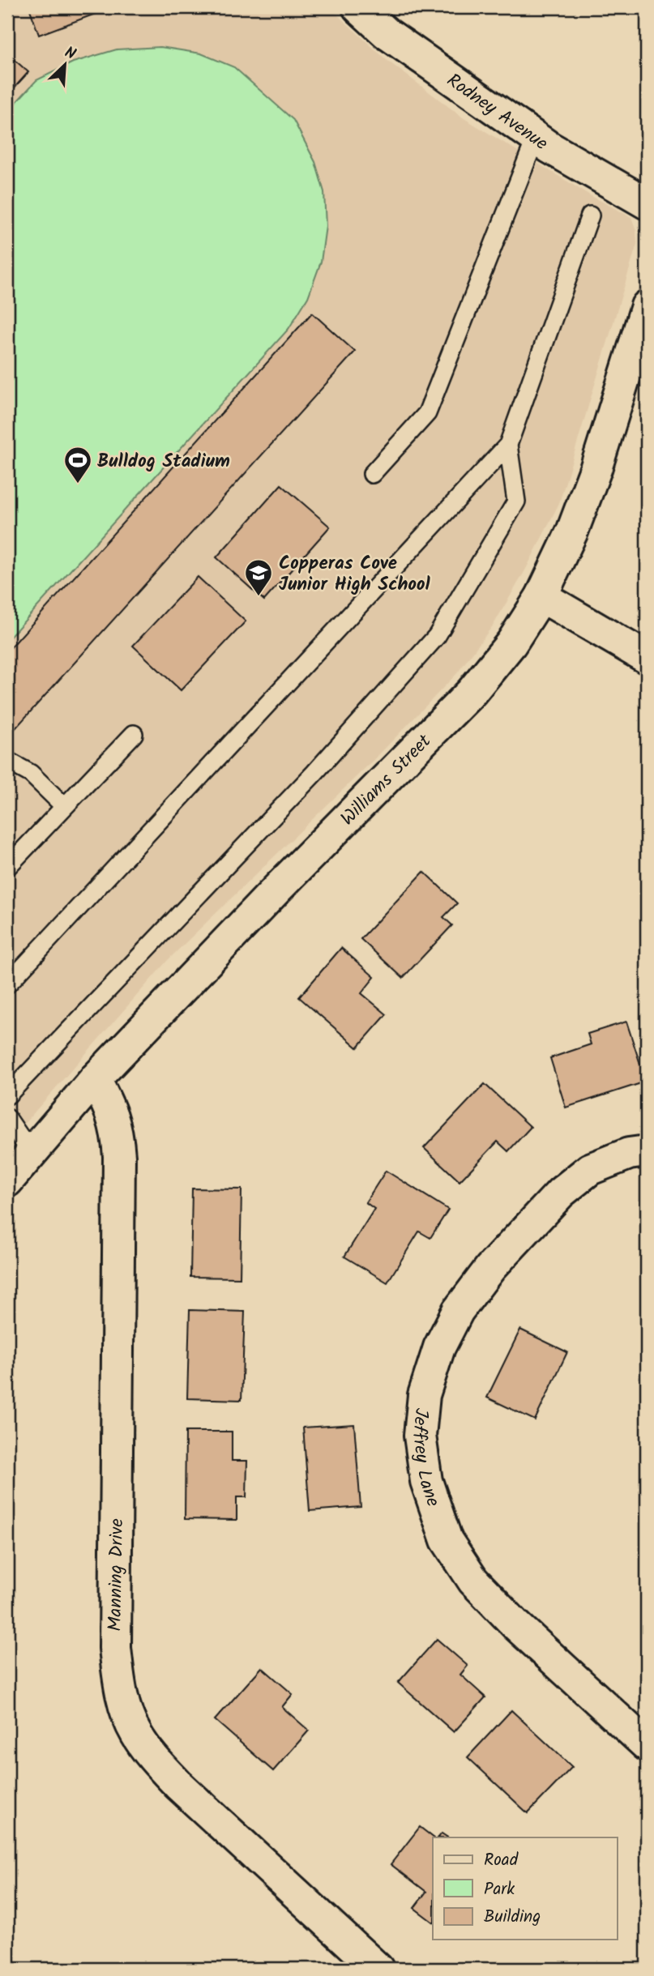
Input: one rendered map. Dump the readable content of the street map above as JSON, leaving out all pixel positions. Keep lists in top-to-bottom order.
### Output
{
  "streets": {
    "street": [
      "Rodney Avenue",
      "Williams Street",
      "Jeffrey Lane",
      "Manning Drive"
    ]
  },
  "crossings": [
    ["Williams Street", "Manning Drive"]
  ],
  "places": {
    "sports": ["Bulldog Stadium"],
    "school or university": ["Copperas Cove Junior High School"]
  },
  "legend": ["Road", "Park", "Building"],
  "north": "top right"
}
